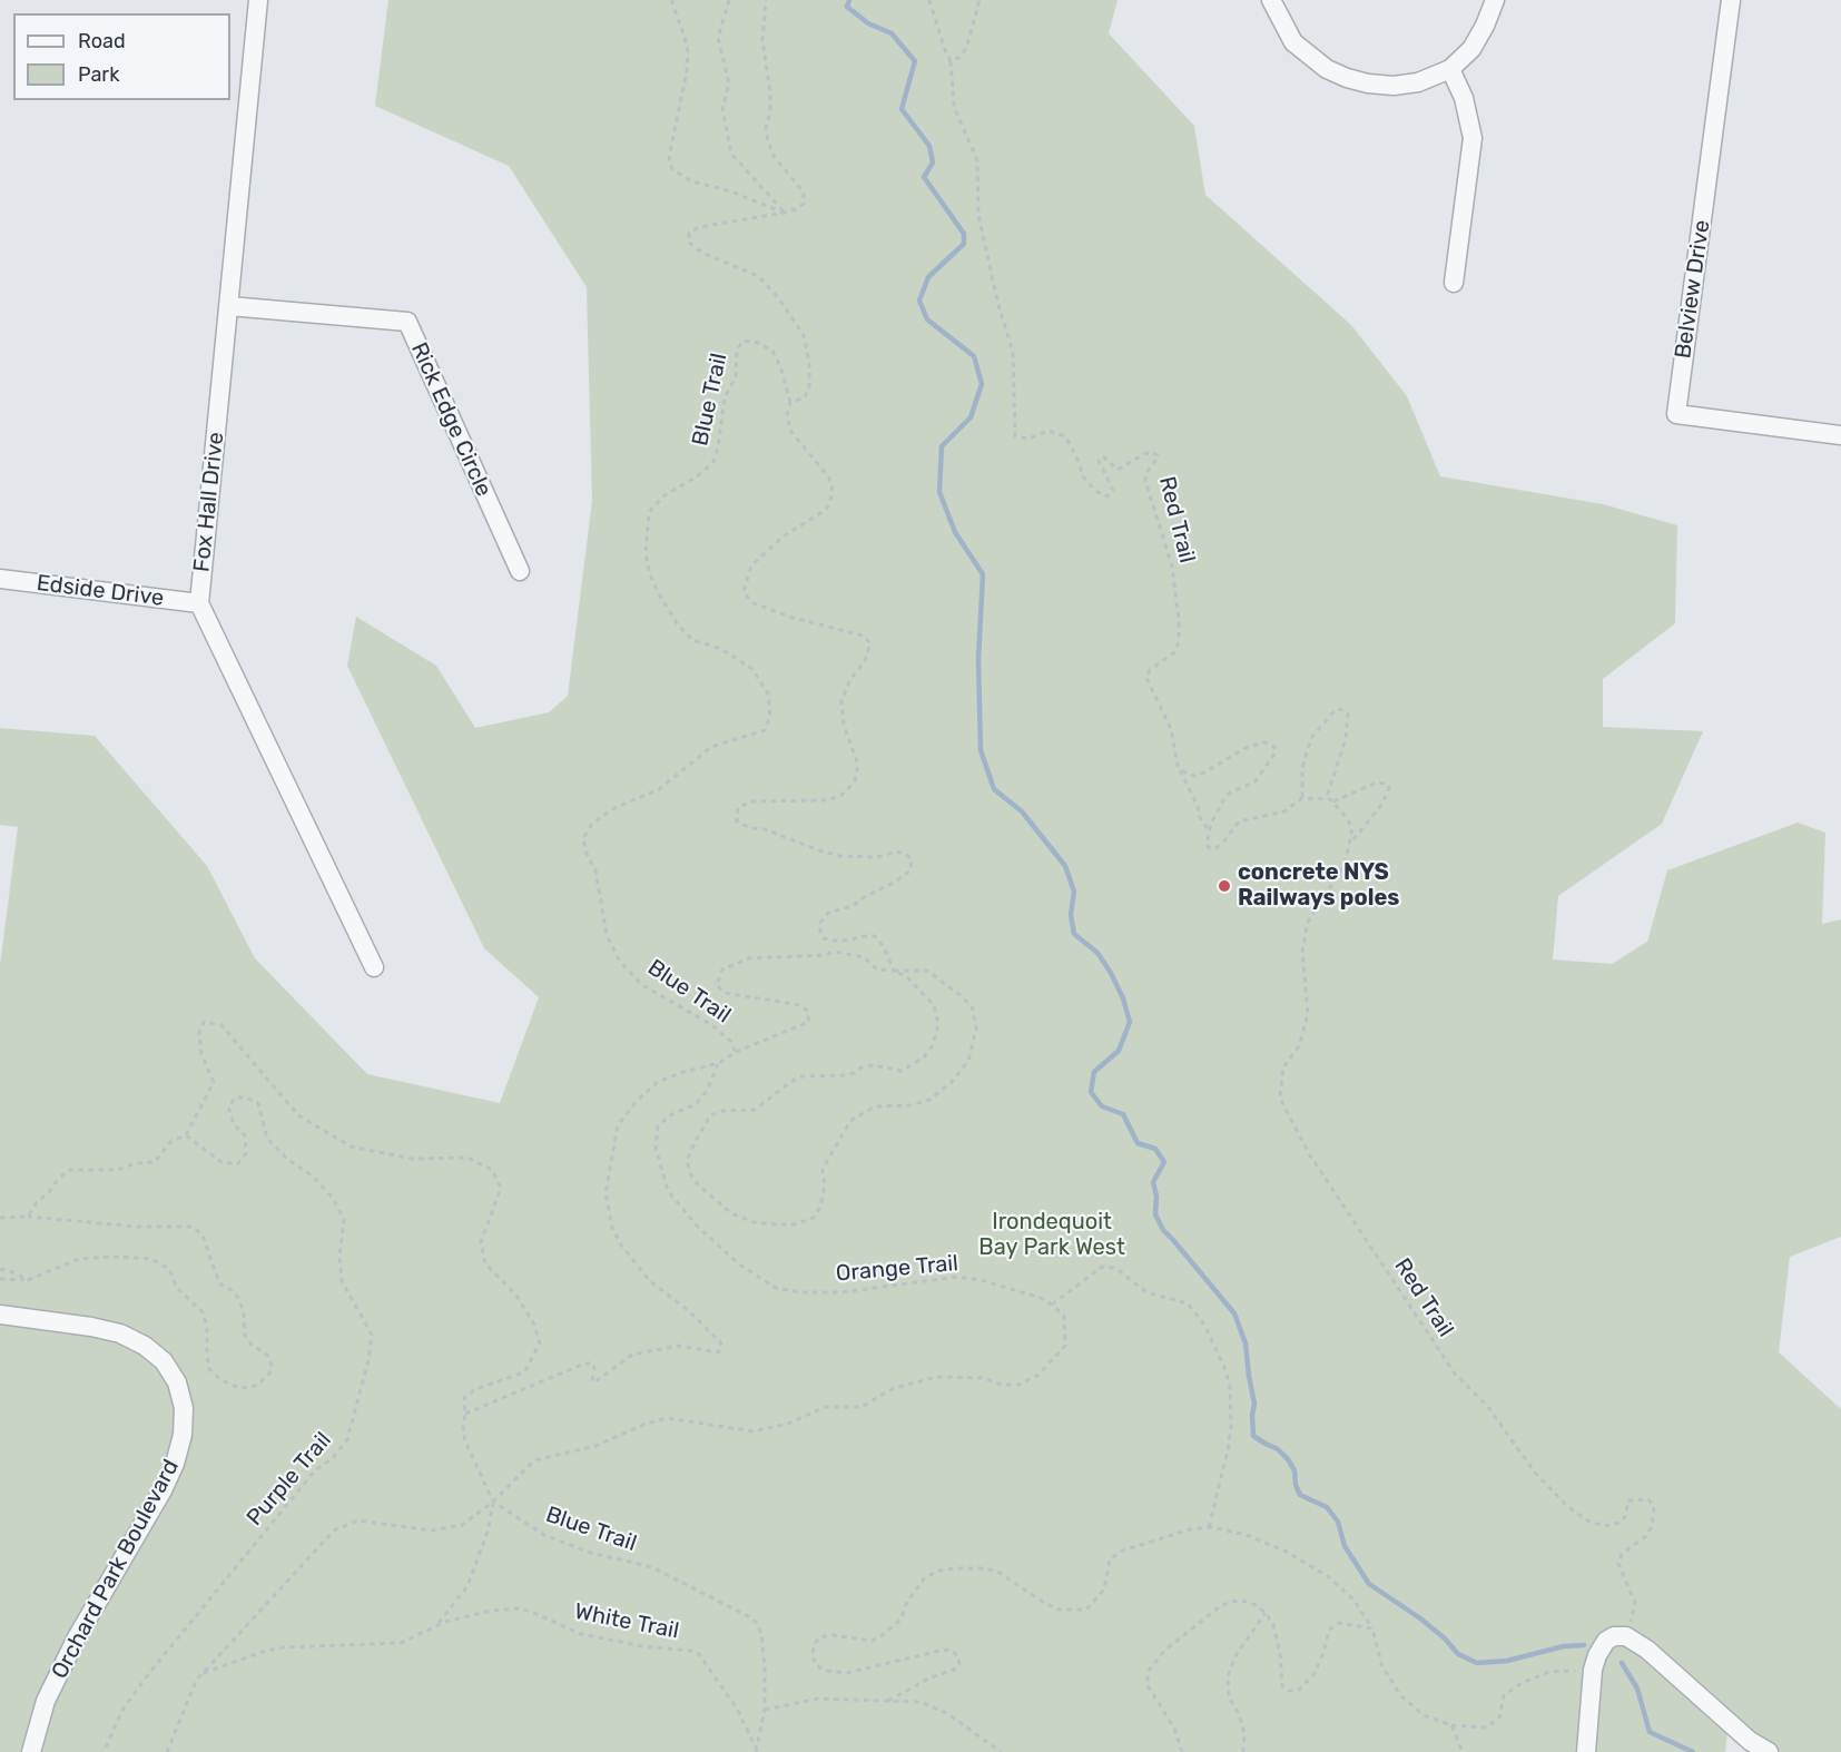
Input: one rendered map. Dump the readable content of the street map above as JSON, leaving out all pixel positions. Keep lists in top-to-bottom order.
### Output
{
  "streets": {
    "street": [
      "Belview Drive",
      "Rick Edge Circle",
      "Fox Hall Drive",
      "Edside Drive",
      "Orchard Park Boulevard"
    ],
    "path": [
      "Blue Trail",
      "Red Trail",
      "Orange Trail",
      "Purple Trail",
      "White Trail"
    ]
  },
  "crossings": [
    ["Blue Trail", "Orange Trail"],
    ["Blue Trail", "White Trail"],
    ["Rick Edge Circle", "Fox Hall Drive"],
    ["Fox Hall Drive", "Edside Drive"]
  ],
  "parks": ["Irondequoit Bay Park West"],
  "places": ["concrete NYS Railways poles"],
  "legend": ["Road", "Park"]
}
